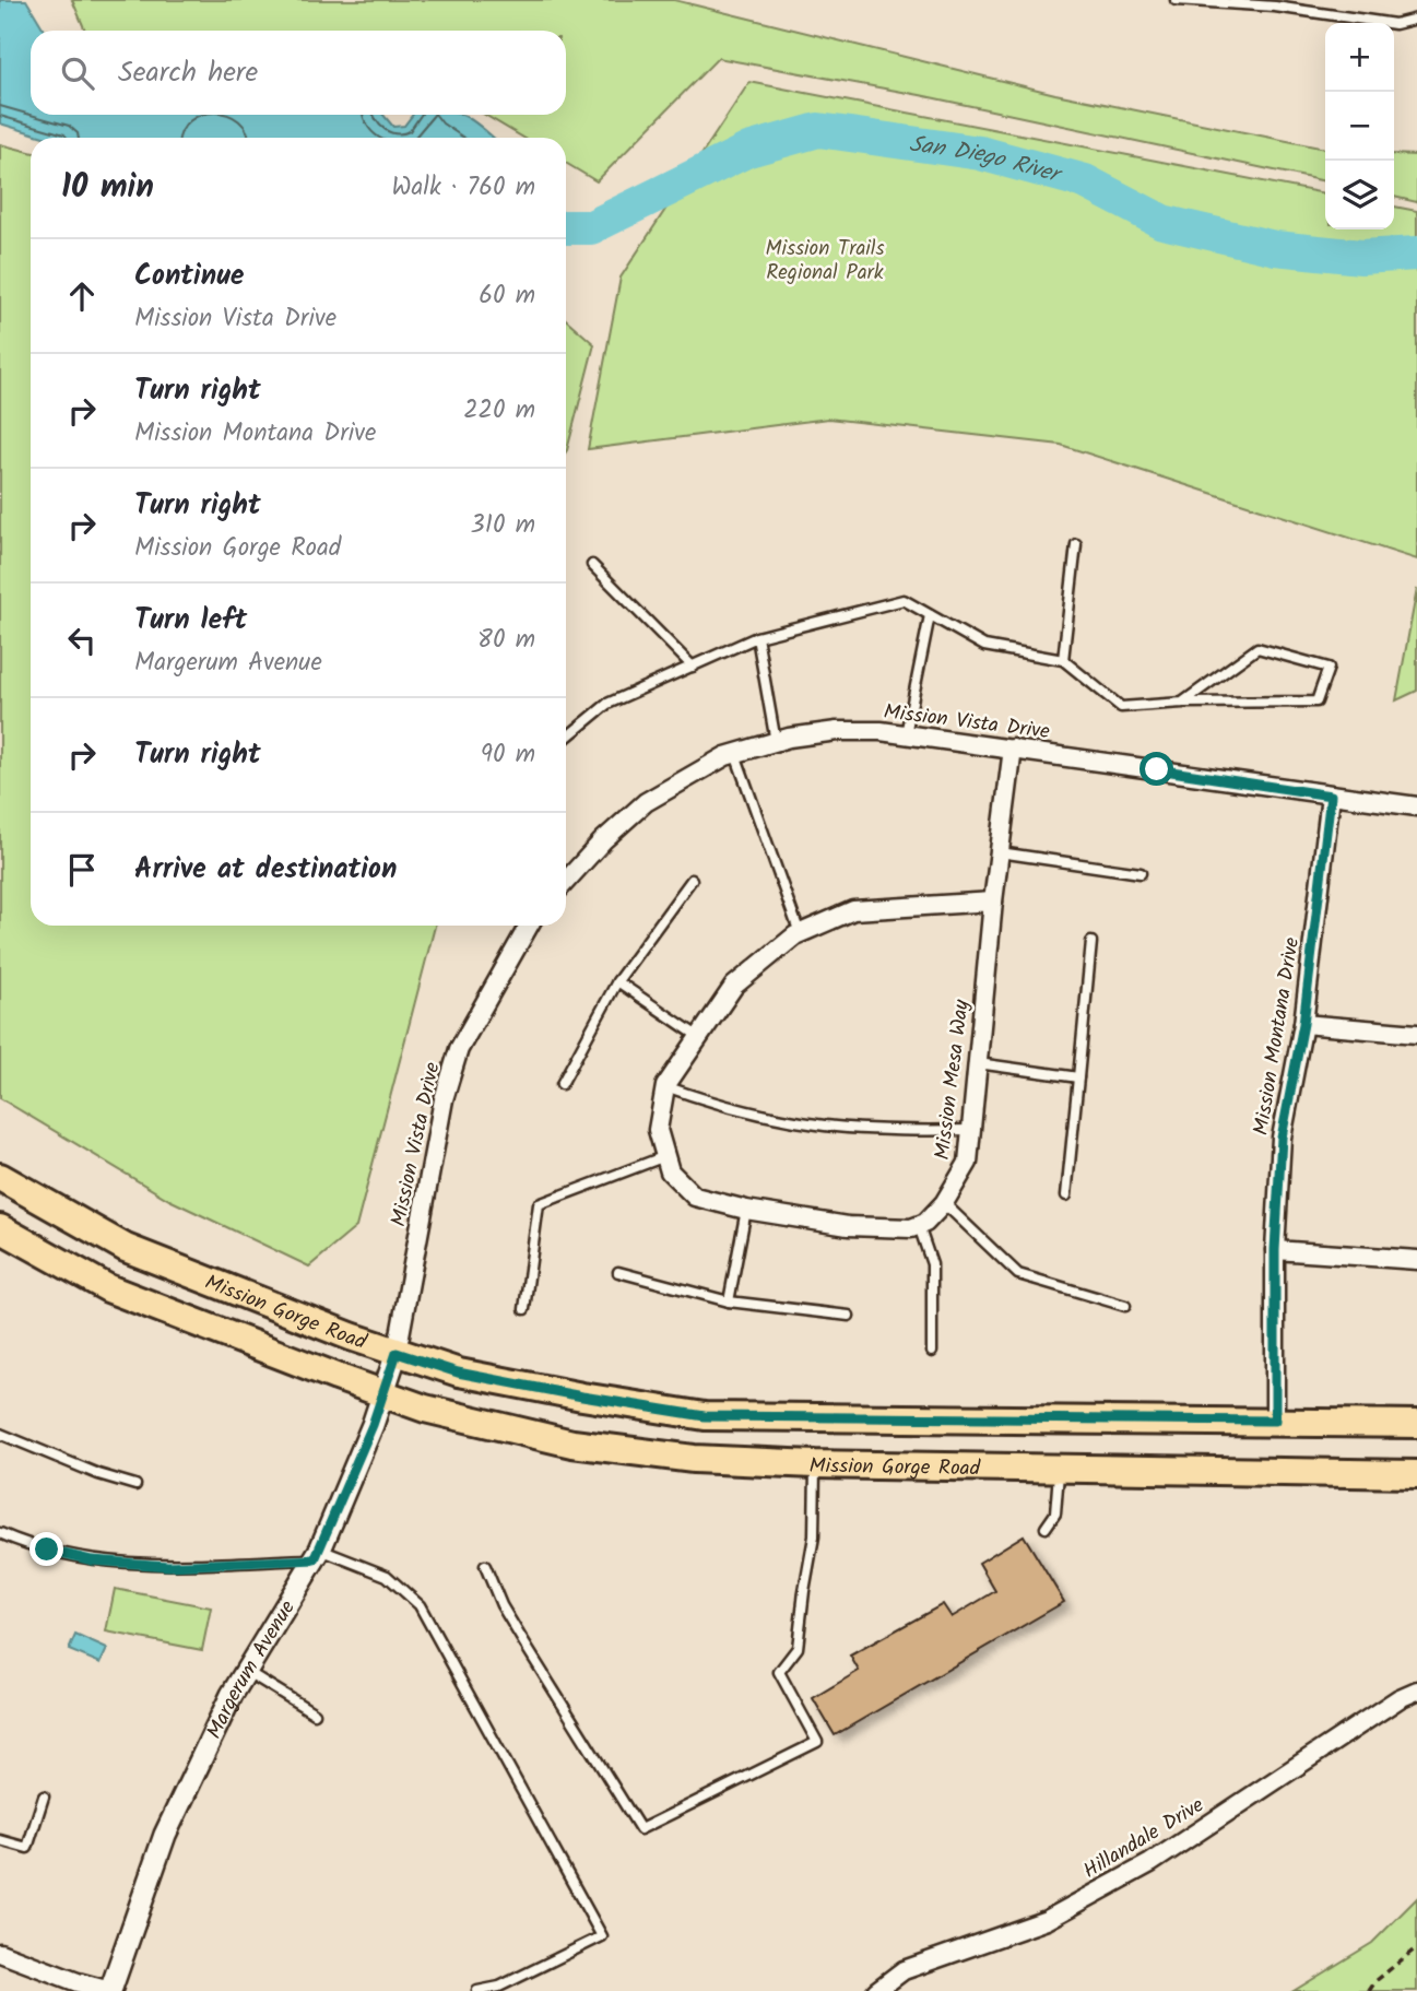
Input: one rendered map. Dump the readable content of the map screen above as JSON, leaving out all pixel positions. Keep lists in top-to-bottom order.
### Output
{
  "streets": {
    "main road": ["Mission Gorge Road"],
    "street": [
      "Mission Vista Drive",
      "Mission Montana Drive",
      "Mission Mesa Way",
      "Margerum Avenue",
      "Hillandale Drive"
    ]
  },
  "crossings": [
    ["Mission Vista Drive", "Mission Montana Drive"],
    ["Mission Vista Drive", "Mission Mesa Way"],
    ["Mission Vista Drive", "Mission Gorge Road"],
    ["Mission Vista Drive", "Margerum Avenue"],
    ["Mission Montana Drive", "Mission Gorge Road"],
    ["Mission Gorge Road", "Margerum Avenue"]
  ],
  "water": ["San Diego River"],
  "parks": ["Mission Trails Regional Park"],
  "page": {
    "map_buttons": ["+", "−"],
    "search": "Search here",
    "heading": ["10 min", "Walk · 760 m"],
    "list": [
      ["Continue", "Mission Vista Drive", "60 m"],
      ["Turn right", "Mission Montana Drive", "220 m"],
      ["Turn right", "Mission Gorge Road", "310 m"],
      ["Turn left", "Margerum Avenue", "80 m"],
      ["Turn right", "90 m"],
      "Arrive at destination"
    ]
  }
}
